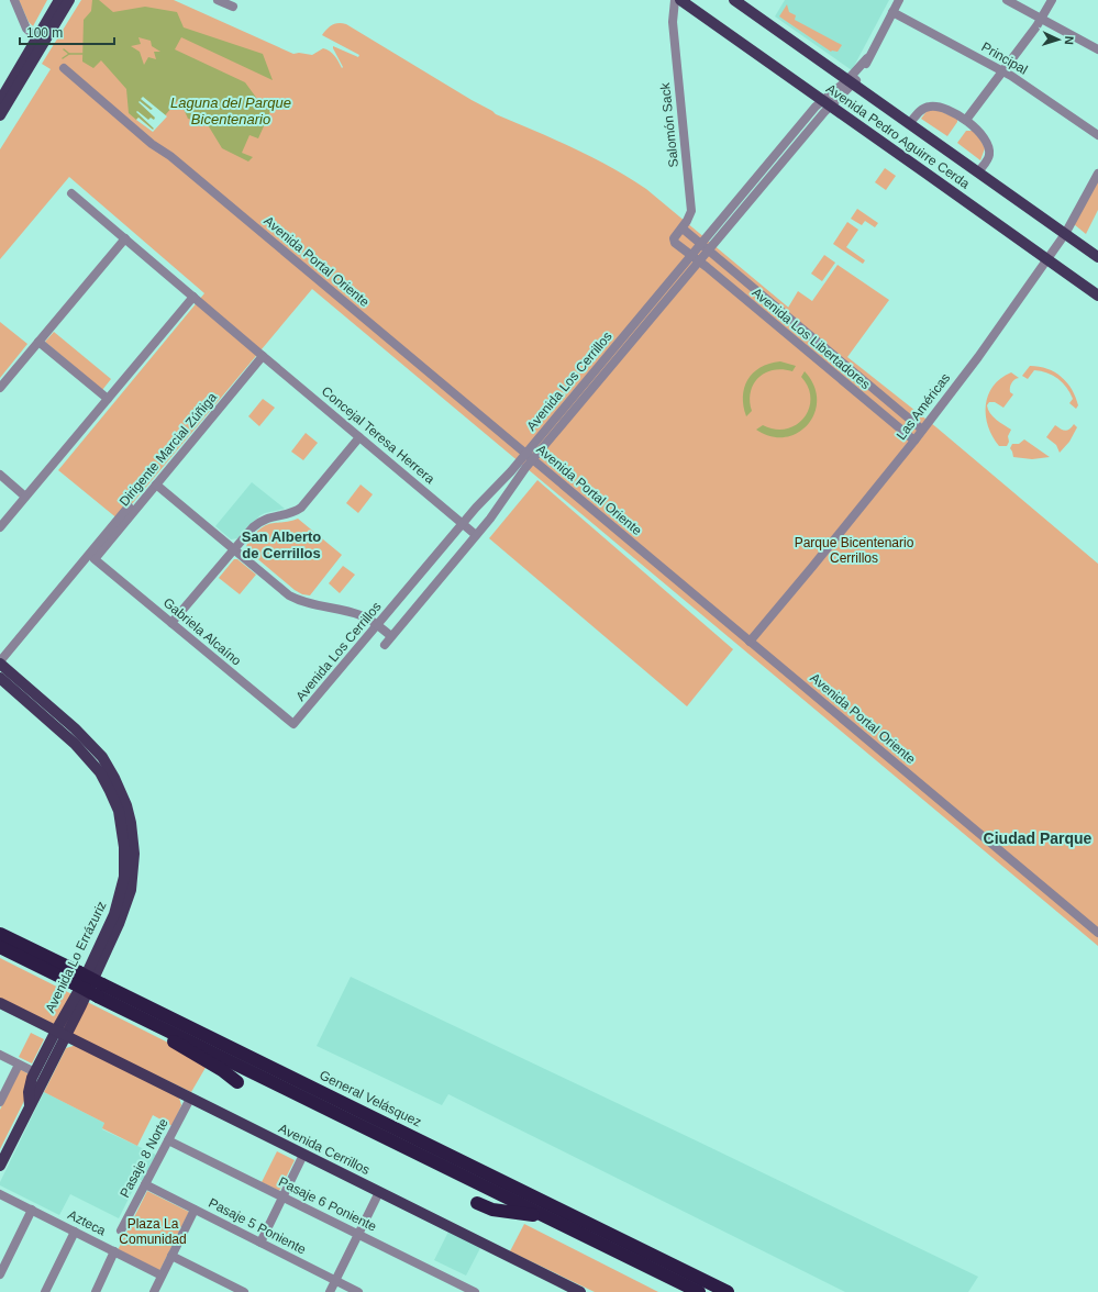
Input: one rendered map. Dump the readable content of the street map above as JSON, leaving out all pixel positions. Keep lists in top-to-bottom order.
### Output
{
  "streets": {
    "highway": ["General Velásquez"],
    "main road": ["Avenida Pedro Aguirre Cerda", "Avenida Lo Errázuriz", "Avenida Cerrillos"],
    "street": [
      "Principal",
      "Salomón Sack",
      "Avenida Portal Oriente",
      "Avenida Los Libertadores",
      "Avenida Los Cerrillos",
      "Las Américas",
      "Concejal Teresa Herrera",
      "Dirigente Marcial Zúñiga",
      "Gabriela Alcaíno",
      "Pasaje 8 Norte",
      "Pasaje 6 Poniente",
      "Azteca",
      "Pasaje 5 Poniente"
    ]
  },
  "crossings": [
    ["Principal", "Avenida Los Cerrillos"],
    ["Salomón Sack", "Avenida Los Libertadores"],
    ["Avenida Pedro Aguirre Cerda", "Avenida Los Cerrillos"],
    ["Avenida Pedro Aguirre Cerda", "Las Américas"],
    ["Avenida Portal Oriente", "Avenida Los Cerrillos"],
    ["Avenida Portal Oriente", "Las Américas"],
    ["Avenida Los Libertadores", "Avenida Los Cerrillos"],
    ["Avenida Los Libertadores", "Las Américas"],
    ["Avenida Los Cerrillos", "Concejal Teresa Herrera"],
    ["Avenida Los Cerrillos", "Gabriela Alcaíno"],
    ["Concejal Teresa Herrera", "Dirigente Marcial Zúñiga"],
    ["Dirigente Marcial Zúñiga", "Gabriela Alcaíno"],
    ["Avenida Lo Errázuriz", "Avenida Cerrillos"],
    ["Avenida Cerrillos", "Pasaje 8 Norte"],
    ["Pasaje 8 Norte", "Pasaje 6 Poniente"],
    ["Pasaje 8 Norte", "Pasaje 5 Poniente"]
  ],
  "districts": ["San Alberto de Cerrillos", "Ciudad Parque"],
  "water": ["Laguna del Parque Bicentenario"],
  "parks": ["Parque Bicentenario Cerrillos", "Plaza La Comunidad"],
  "scale_bar": "100 m",
  "north": "right"
}
